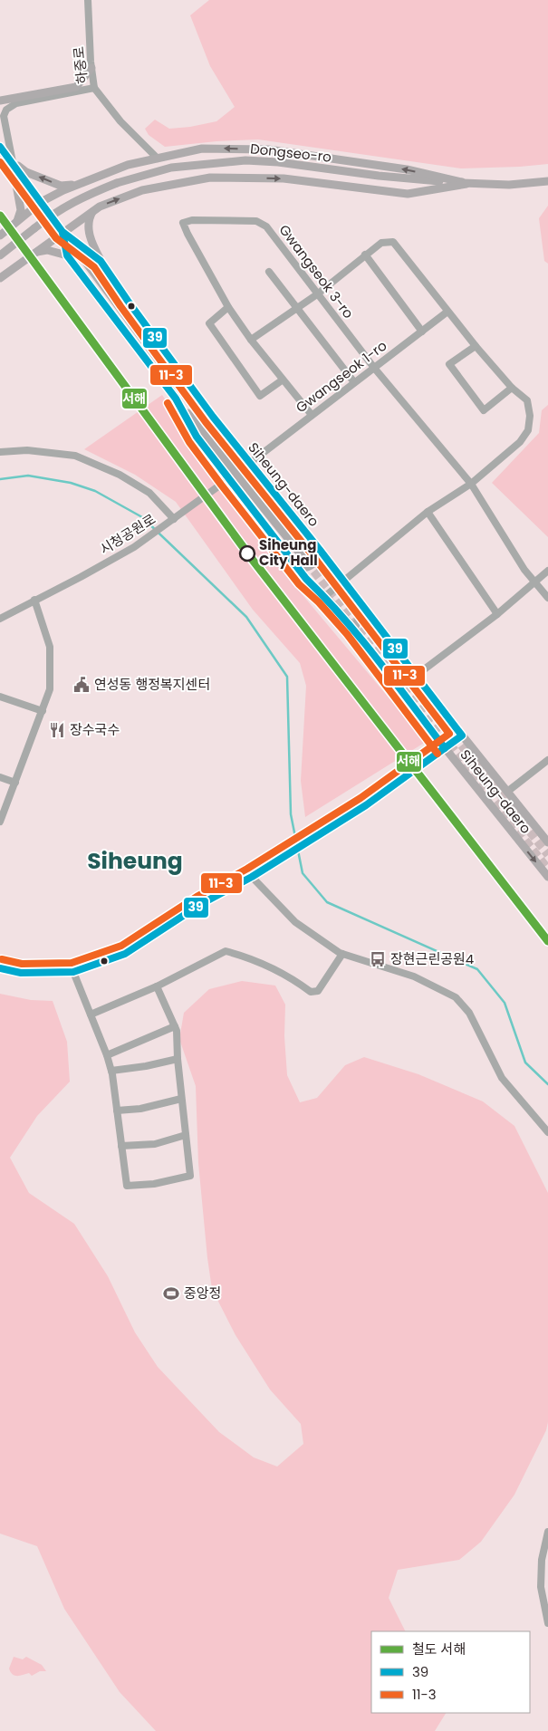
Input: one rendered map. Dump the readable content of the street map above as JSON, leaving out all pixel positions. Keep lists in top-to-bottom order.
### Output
{
  "streets": {
    "main road": ["Dongseo-ro", "Siheung-daero"],
    "street": [
      "하중로",
      "Gwangseok 3-ro",
      "Gwangseok 1-ro",
      "시청공원로"
    ]
  },
  "crossings": [
    ["Gwangseok 3-ro", "Gwangseok 1-ro"],
    ["Gwangseok 1-ro", "Siheung-daero"],
    ["Siheung-daero", "시청공원로"]
  ],
  "districts": ["Siheung"],
  "places": {
    "other": ["Siheung City Hall"],
    "public building": ["연성동 행정복지센터"],
    "restaurant": ["장수국수"],
    "bus stop": ["장현근린공원4"],
    "sports": ["중앙정"]
  },
  "lines": ["transit line 39", "transit line 11-3", "rail line 서해"],
  "legend": ["철도 서해", "39", "11-3"]
}
